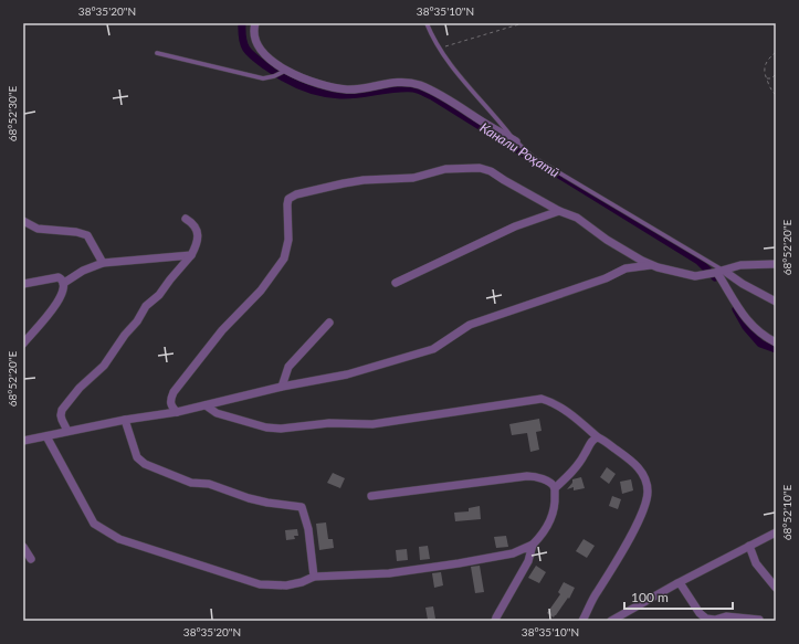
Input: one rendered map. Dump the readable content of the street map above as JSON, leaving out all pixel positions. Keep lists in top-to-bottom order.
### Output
{
  "water": ["Канали Роҳатӣ"],
  "scale_bar": "100 m",
  "coordinates": [
    "38°35'20\"N",
    "38°35'10\"N",
    "68°52'30\"E",
    "68°52'20\"E",
    "68°52'10\"E"
  ]
}
